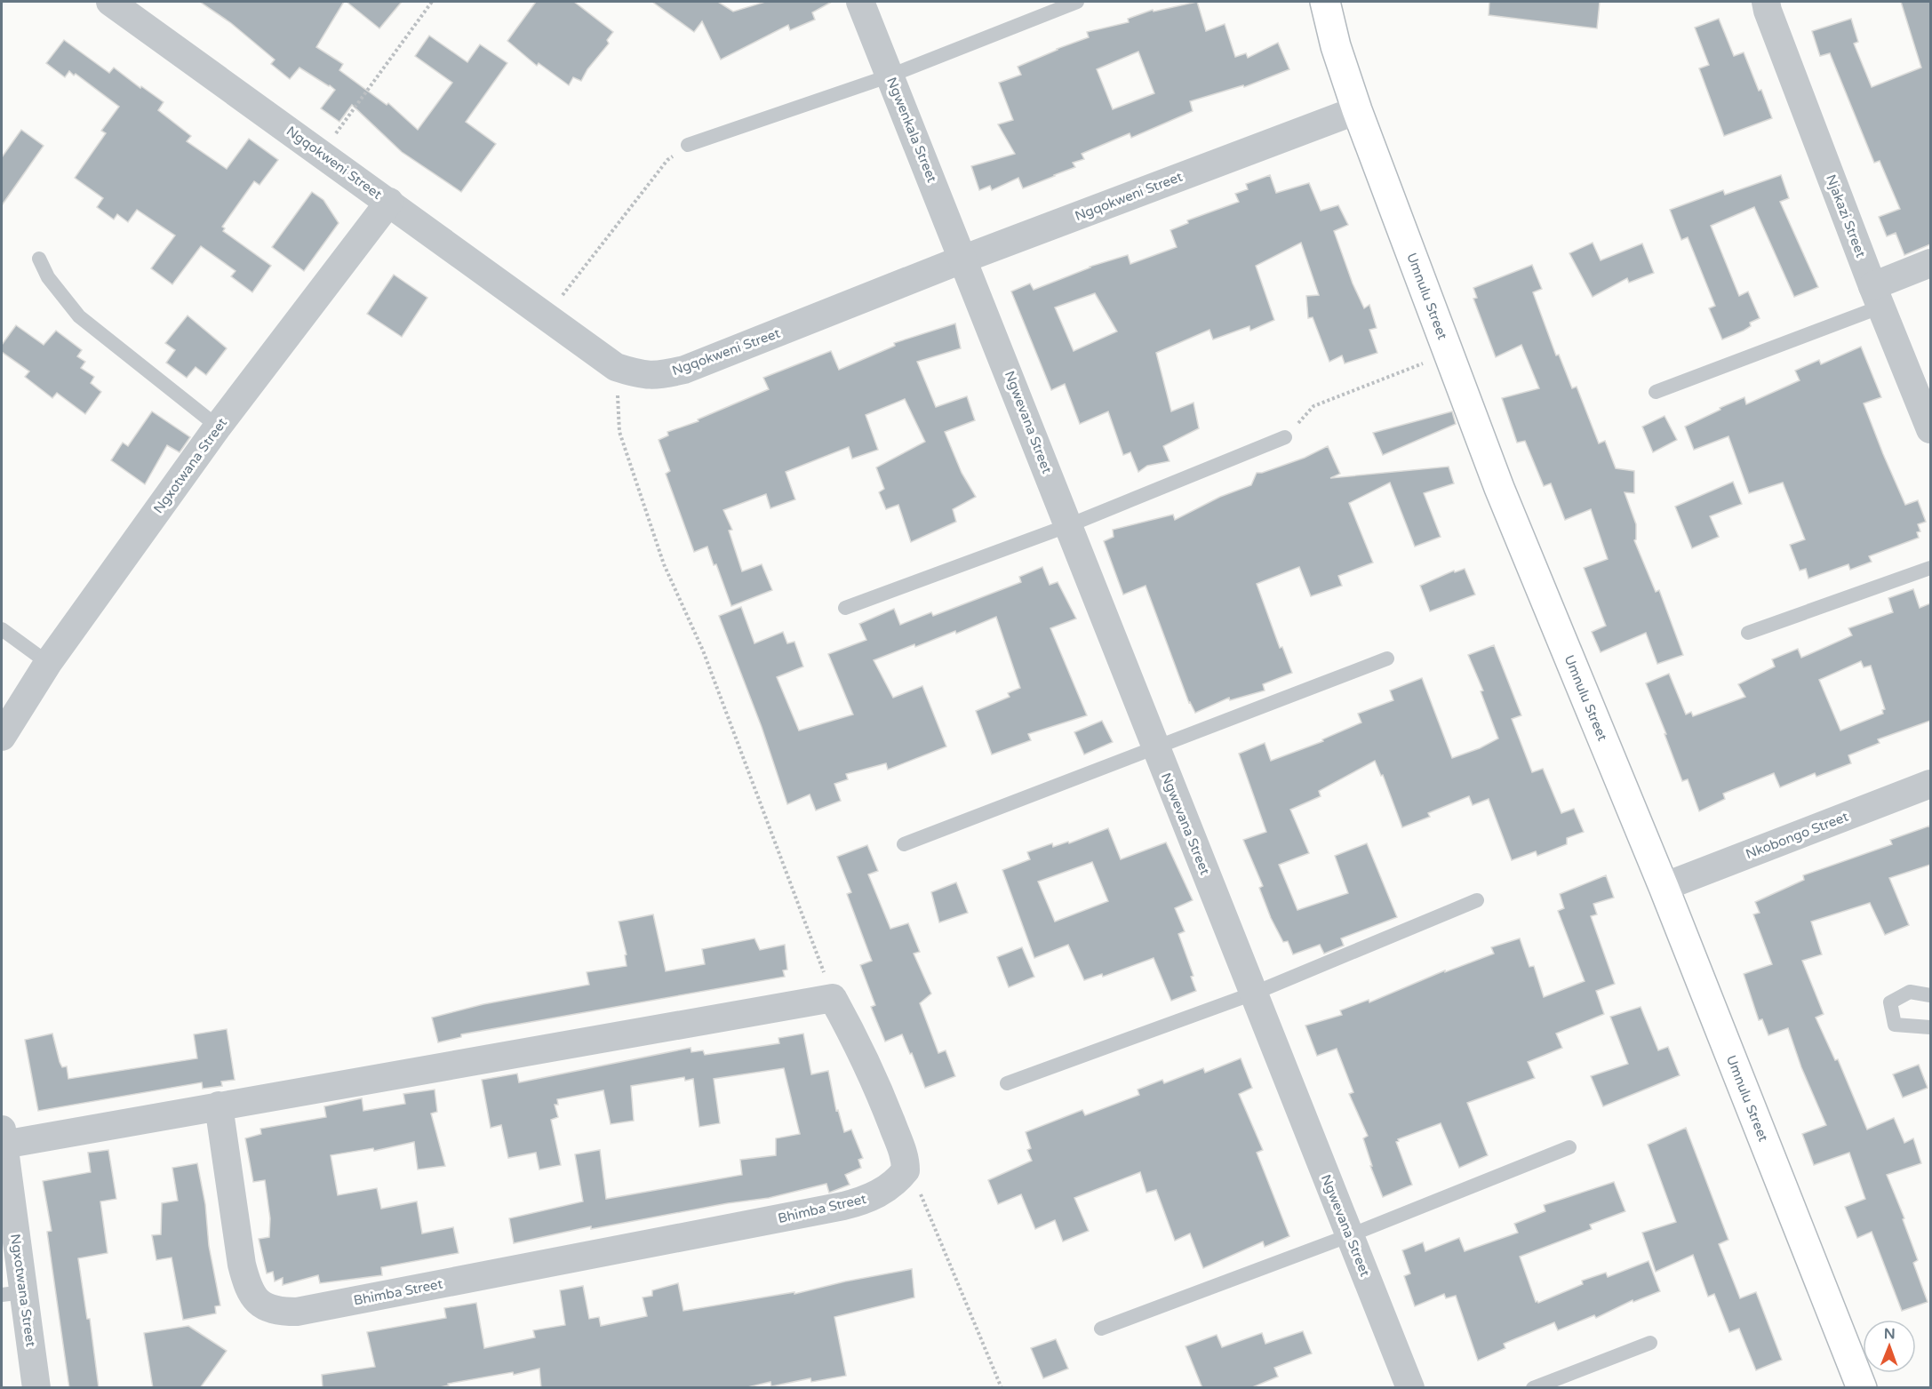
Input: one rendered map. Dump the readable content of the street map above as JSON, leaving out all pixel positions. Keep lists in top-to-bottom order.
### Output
{
  "streets": {
    "street": [
      "Ngwenkala Street",
      "Ngqokweni Street",
      "Njakazi Street",
      "Umnulu Street",
      "Ngwevana Street",
      "Ngxotwana Street",
      "Nkobongo Street",
      "Bhimba Street"
    ]
  },
  "crossings": [
    ["Ngwenkala Street", "Ngqokweni Street"],
    ["Ngwenkala Street", "Ngwevana Street"],
    ["Ngqokweni Street", "Umnulu Street"],
    ["Ngqokweni Street", "Ngwevana Street"],
    ["Ngqokweni Street", "Ngxotwana Street"],
    ["Umnulu Street", "Nkobongo Street"]
  ],
  "north": "top"
}
